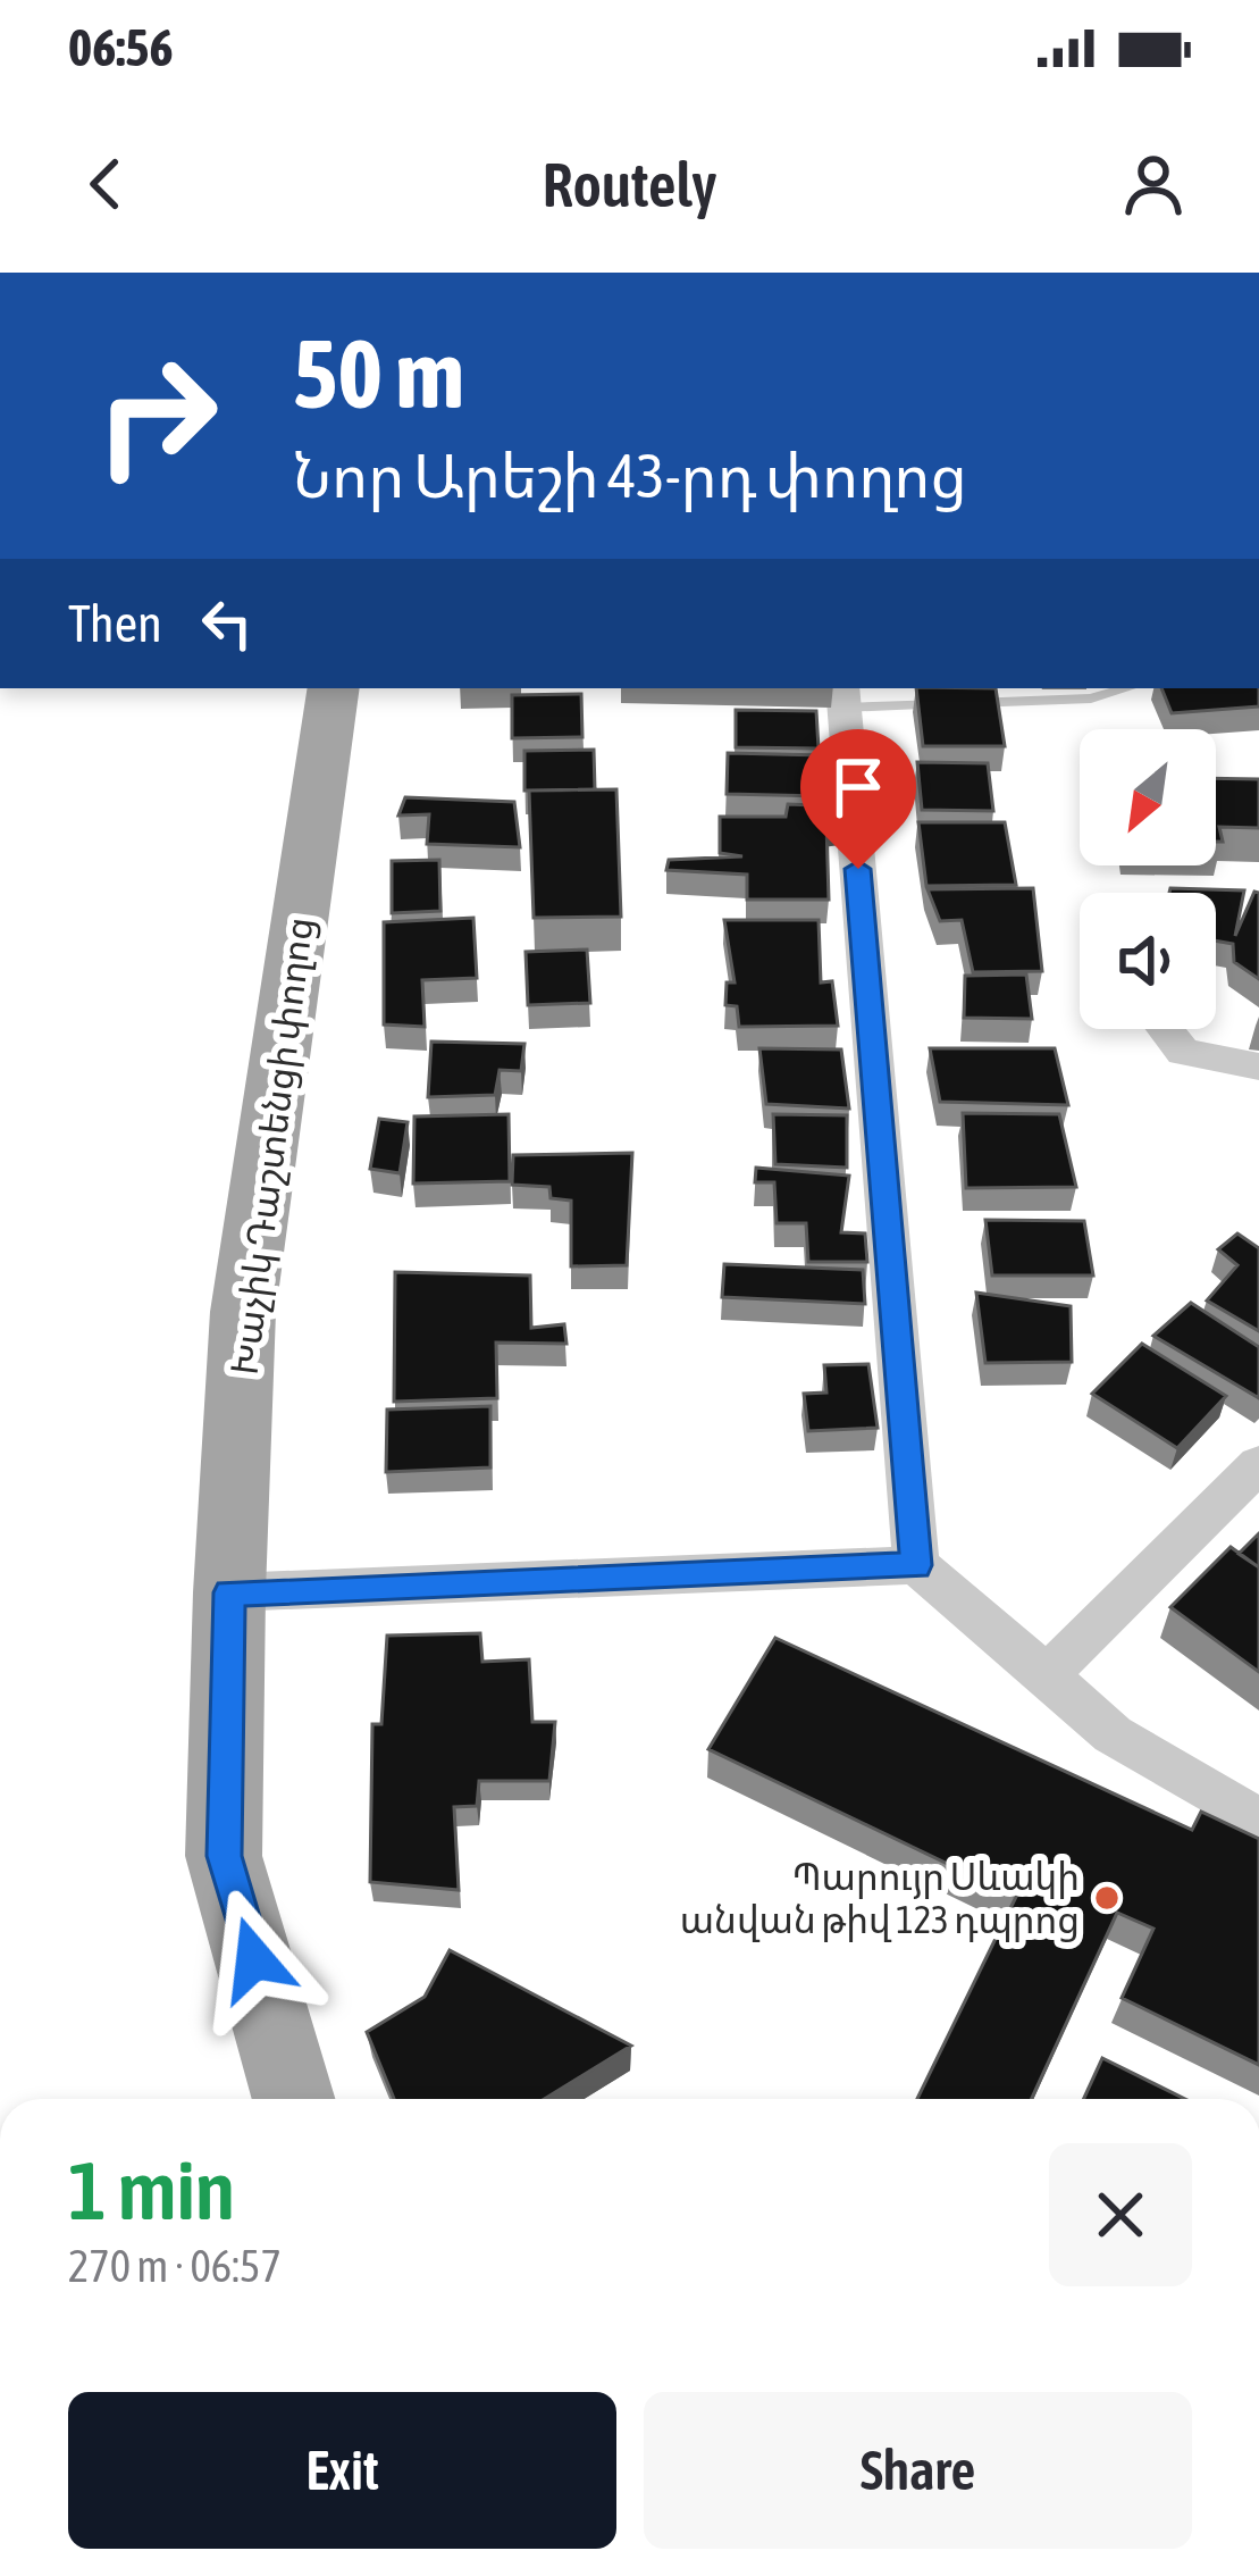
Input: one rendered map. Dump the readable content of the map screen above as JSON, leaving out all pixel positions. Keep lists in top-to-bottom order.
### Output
{
  "streets": {
    "main road": ["Խաչիկ Դաշտենցի փողոց"]
  },
  "places": ["Պարույր Սևակի անվան թիվ 123 դպրոց"],
  "north": "bottom left",
  "page": {
    "status": "06:56",
    "header": "Routely",
    "turn": ["50 m", "Նոր Արեշի 43-րդ փողոց"],
    "then": "Then",
    "heading": ["1 min", "270 m · 06:57"],
    "buttons": ["Exit", "Share"]
  }
}
